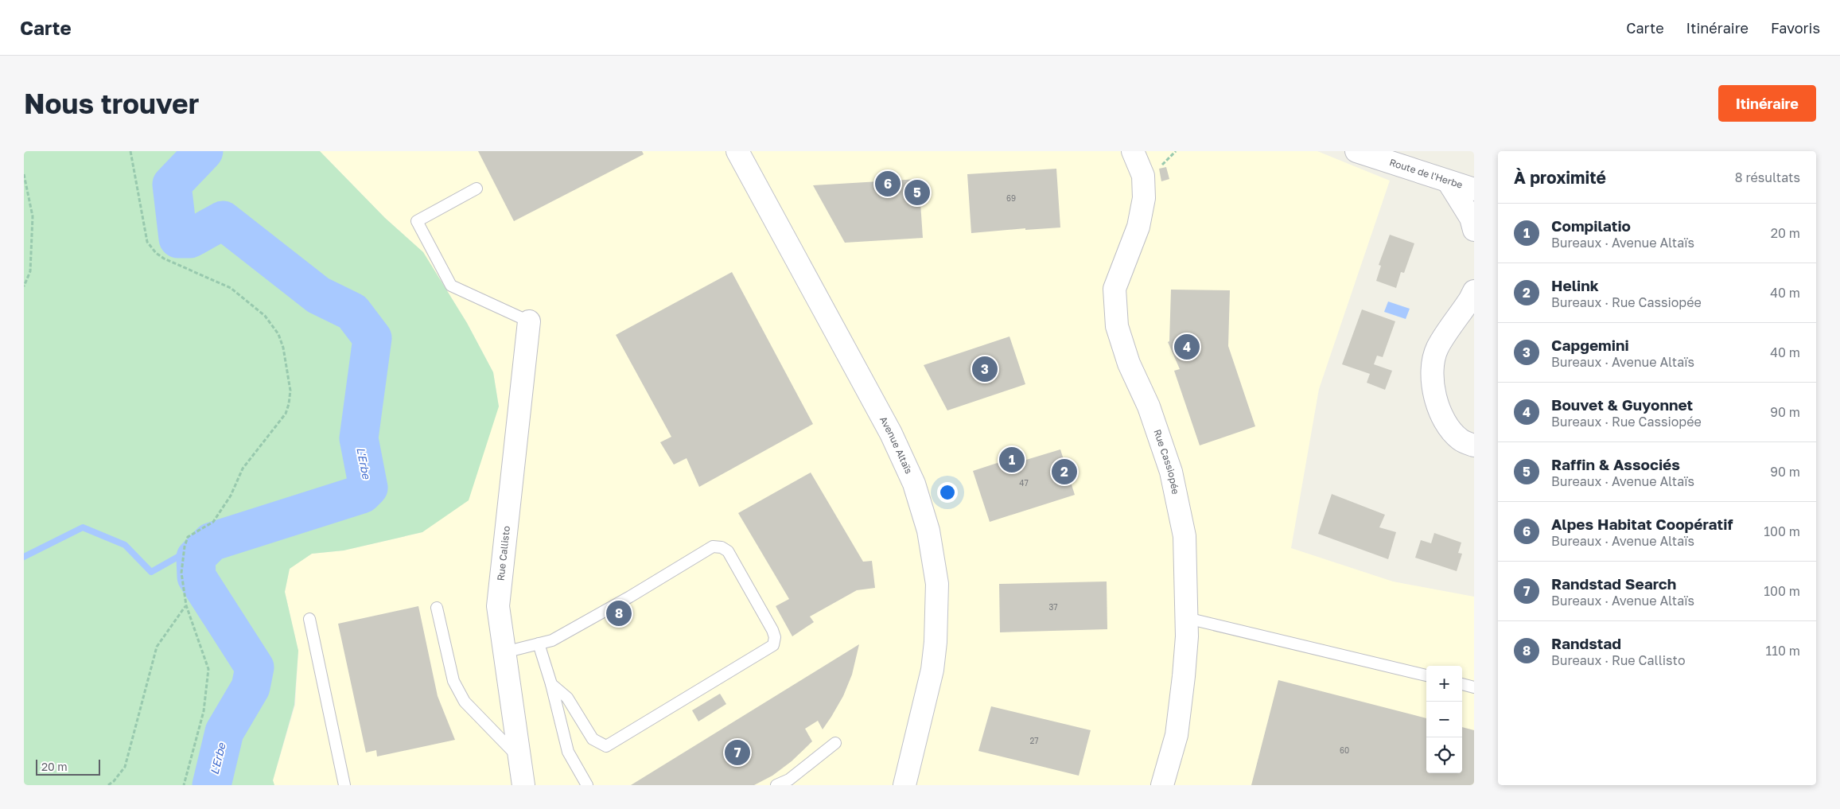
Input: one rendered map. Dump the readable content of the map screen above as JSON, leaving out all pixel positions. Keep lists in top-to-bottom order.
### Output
{
  "streets": {
    "street": [
      "Route de l'Herbe",
      "Avenue Altaïs",
      "Rue Cassiopée",
      "Rue Callisto"
    ]
  },
  "water": ["L'Erbe"],
  "house_numbers": [
    "69",
    "47",
    "37",
    "27",
    "60"
  ],
  "scale_bar": "20 m",
  "page": {
    "header": "Carte",
    "nav": ["Carte", "Itinéraire", "Favoris"],
    "buttons": "Itinéraire",
    "title": "Nous trouver",
    "heading": ["À proximité", "8 résultats"],
    "pins": [
      "6",
      "5",
      "4",
      "3",
      "1",
      "2",
      "8",
      "7"
    ],
    "list": [
      {
        "mark": "1",
        "name": "Compilatio",
        "note": "Bureaux · Avenue Altaïs",
        "value": "20 m"
      },
      {
        "mark": "2",
        "name": "Helink",
        "note": "Bureaux · Rue Cassiopée",
        "value": "40 m"
      },
      {
        "mark": "3",
        "name": "Capgemini",
        "note": "Bureaux · Avenue Altaïs",
        "value": "40 m"
      },
      {
        "mark": "4",
        "name": "Bouvet & Guyonnet",
        "note": "Bureaux · Rue Cassiopée",
        "value": "90 m"
      },
      {
        "mark": "5",
        "name": "Raffin & Associés",
        "note": "Bureaux · Avenue Altaïs",
        "value": "90 m"
      },
      {
        "mark": "6",
        "name": "Alpes Habitat Coopératif",
        "note": "Bureaux · Avenue Altaïs",
        "value": "100 m"
      },
      {
        "mark": "7",
        "name": "Randstad Search",
        "note": "Bureaux · Avenue Altaïs",
        "value": "100 m"
      },
      {
        "mark": "8",
        "name": "Randstad",
        "note": "Bureaux · Rue Callisto",
        "value": "110 m"
      }
    ],
    "map_buttons": ["+", "−"],
    "scale": "20 m"
  }
}
